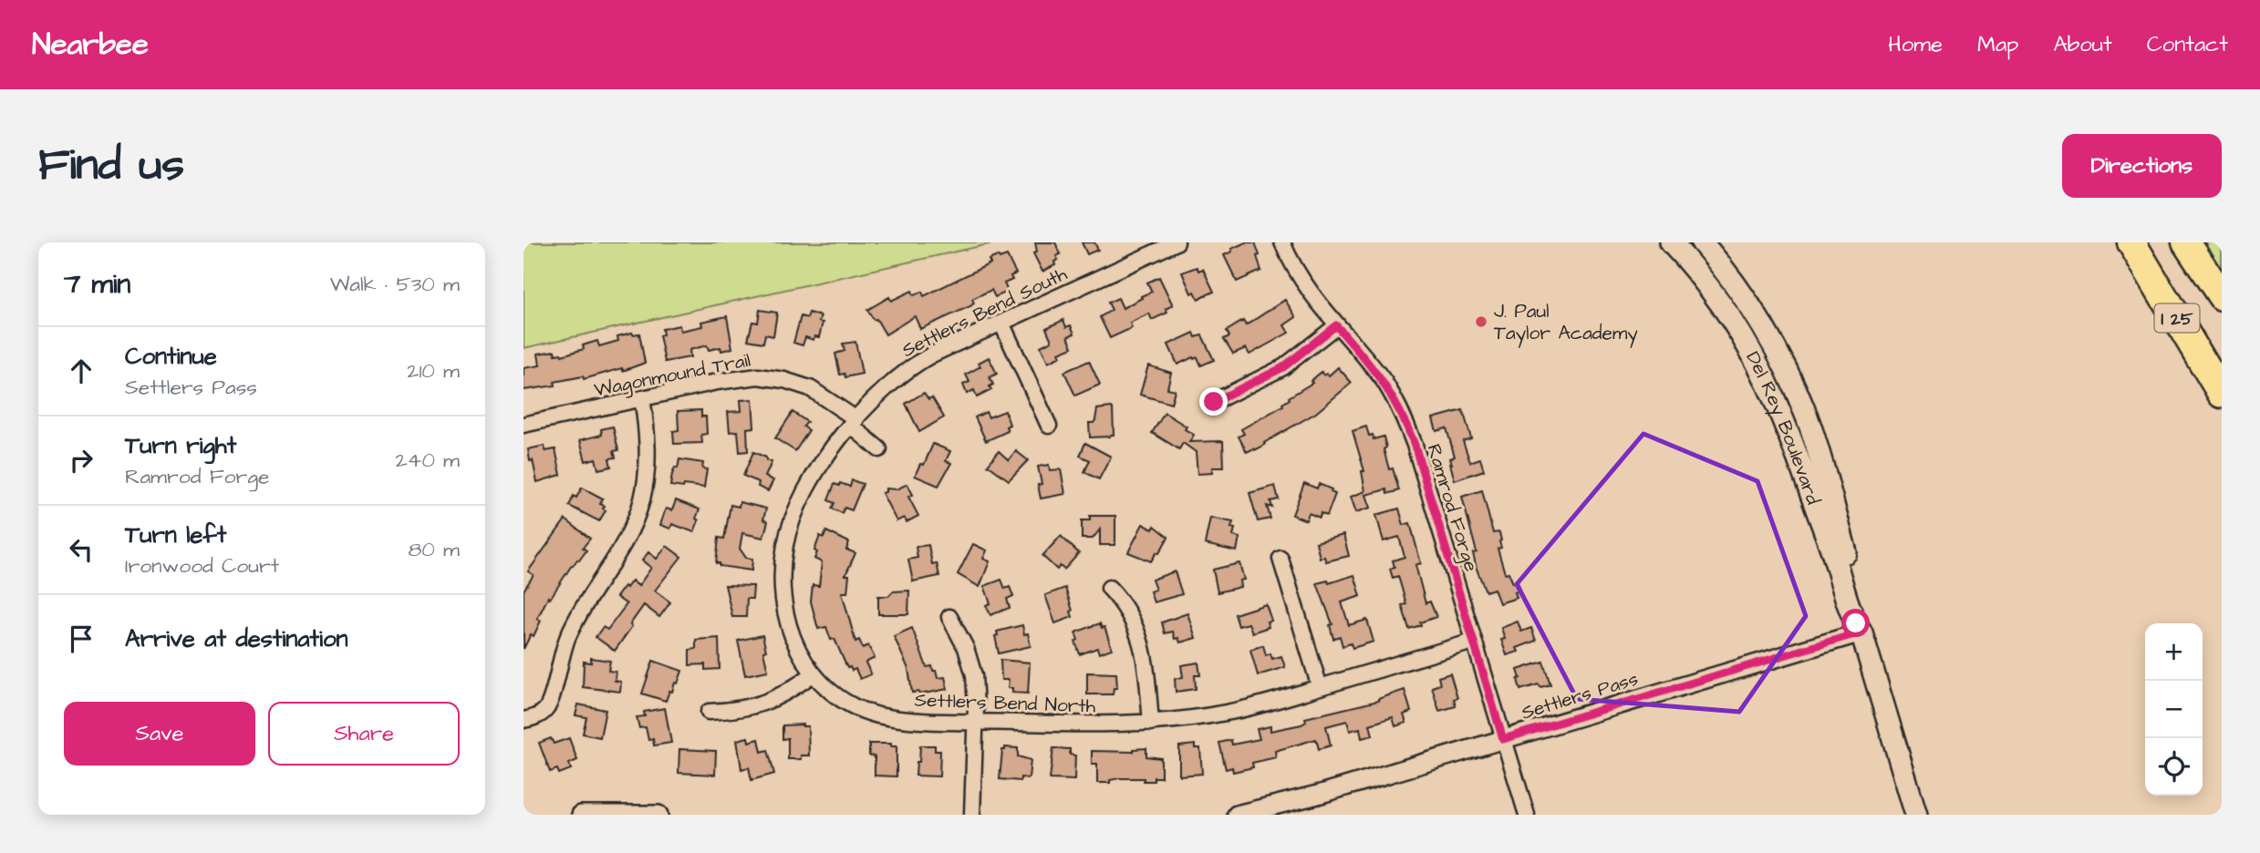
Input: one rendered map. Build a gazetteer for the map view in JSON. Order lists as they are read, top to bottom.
{
  "streets": {
    "highway": ["I 25"],
    "main road": ["Del Rey Boulevard"],
    "street": [
      "Settlers Bend South",
      "Wagonmound Trail",
      "Ramrod Forge",
      "Settlers Pass",
      "Settlers Bend North"
    ]
  },
  "crossings": [
    ["Settlers Bend South", "Wagonmound Trail"],
    ["Settlers Bend South", "Settlers Bend North"],
    ["Wagonmound Trail", "Settlers Bend North"],
    ["Del Rey Boulevard", "Settlers Pass"],
    ["Ramrod Forge", "Settlers Pass"],
    ["Ramrod Forge", "Settlers Bend North"]
  ],
  "places": ["J. Paul Taylor Academy"],
  "page": {
    "header": "Nearbee",
    "nav": [
      "Home",
      "Map",
      "About",
      "Contact"
    ],
    "buttons": [
      "Directions",
      ["Save", "Share"]
    ],
    "title": "Find us",
    "heading": ["7 min", "Walk · 530 m"],
    "list": [
      ["Continue", "Settlers Pass", "210 m"],
      ["Turn right", "Ramrod Forge", "240 m"],
      ["Turn left", "Ironwood Court", "80 m"],
      "Arrive at destination"
    ],
    "map_buttons": ["+", "−"]
  }
}
